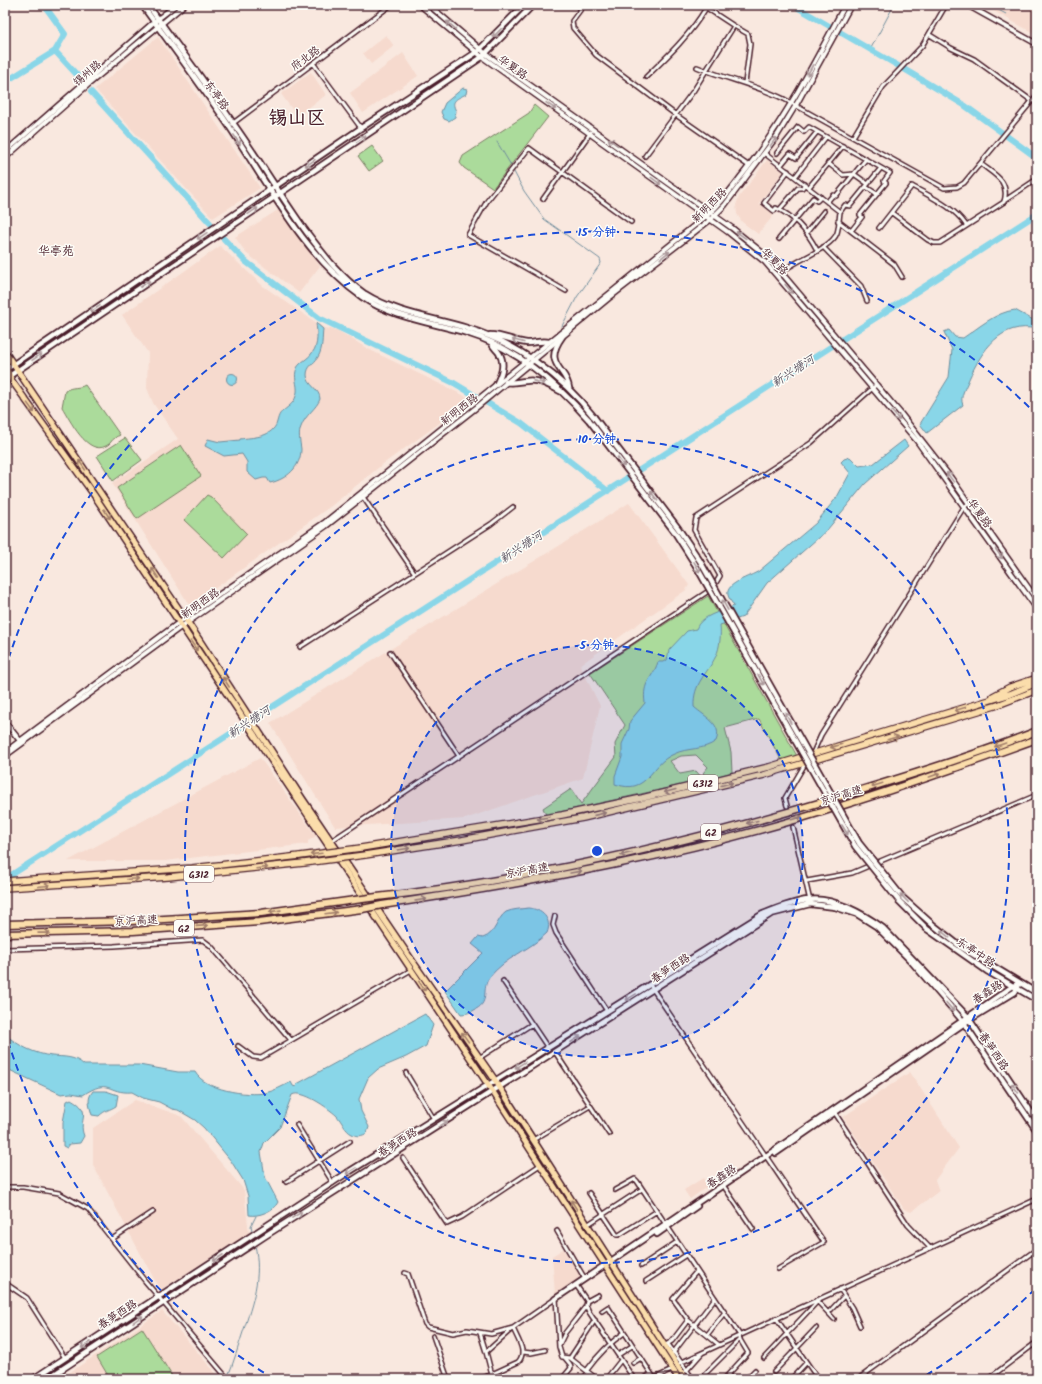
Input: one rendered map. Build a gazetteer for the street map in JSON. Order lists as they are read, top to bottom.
{
  "streets": {
    "highway": ["G312", "京沪高速", "G2"],
    "main road": [
      "东亭路",
      "东亭中路",
      "春笋西路",
      "春鑫路"
    ],
    "street": [
      "府北路",
      "华夏路",
      "锡州路",
      "新明西路"
    ]
  },
  "crossings": [
    ["府北路", "东亭路"],
    ["华夏路", "新明西路"],
    ["锡州路", "东亭路"],
    ["东亭路", "新明西路"],
    ["东亭中路", "春鑫路"],
    ["春笋西路", "春鑫路"]
  ],
  "districts": ["锡山区", "华亭苑"],
  "water": ["新兴塘河"],
  "rings": ["15 分钟", "10 分钟", "5 分钟"]
}
